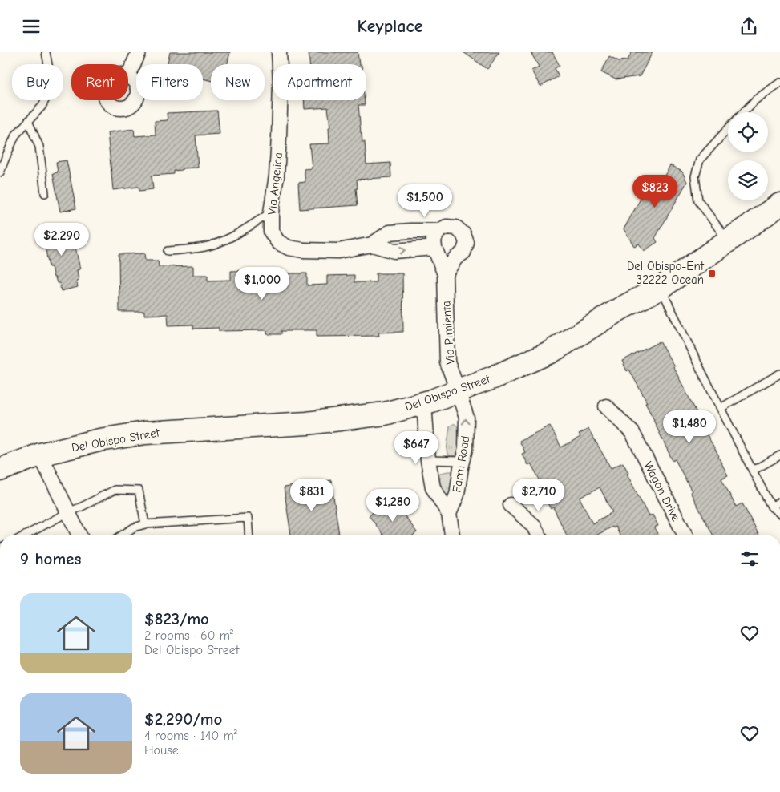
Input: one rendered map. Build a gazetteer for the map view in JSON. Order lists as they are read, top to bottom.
{
  "streets": {
    "main road": ["Del Obispo Street"],
    "street": [
      "Via Angelica",
      "Via Pimienta",
      "Farm Road",
      "Wagon Drive"
    ]
  },
  "crossings": [
    ["Via Angelica", "Via Pimienta"],
    ["Via Pimienta", "Del Obispo Street"],
    ["Via Pimienta", "Farm Road"],
    ["Del Obispo Street", "Farm Road"]
  ],
  "places": {
    "transit": ["Del Obispo-Ent 32222 Ocean"]
  },
  "page": {
    "header": "Keyplace",
    "chip": [
      "Buy",
      "Rent",
      "Filters",
      "New",
      "Apartment"
    ],
    "price": [
      "$823",
      "$1,500",
      "$2,290",
      "$1,000",
      "$1,480",
      "$647",
      "$831",
      "$2,710",
      "$1,280"
    ],
    "heading": "9 homes",
    "list": [
      {
        "name": "$823/mo",
        "note": "2 rooms · 60 m² · Del Obispo Street"
      },
      {
        "name": "$2,290/mo",
        "note": "4 rooms · 140 m² · House"
      }
    ]
  }
}
